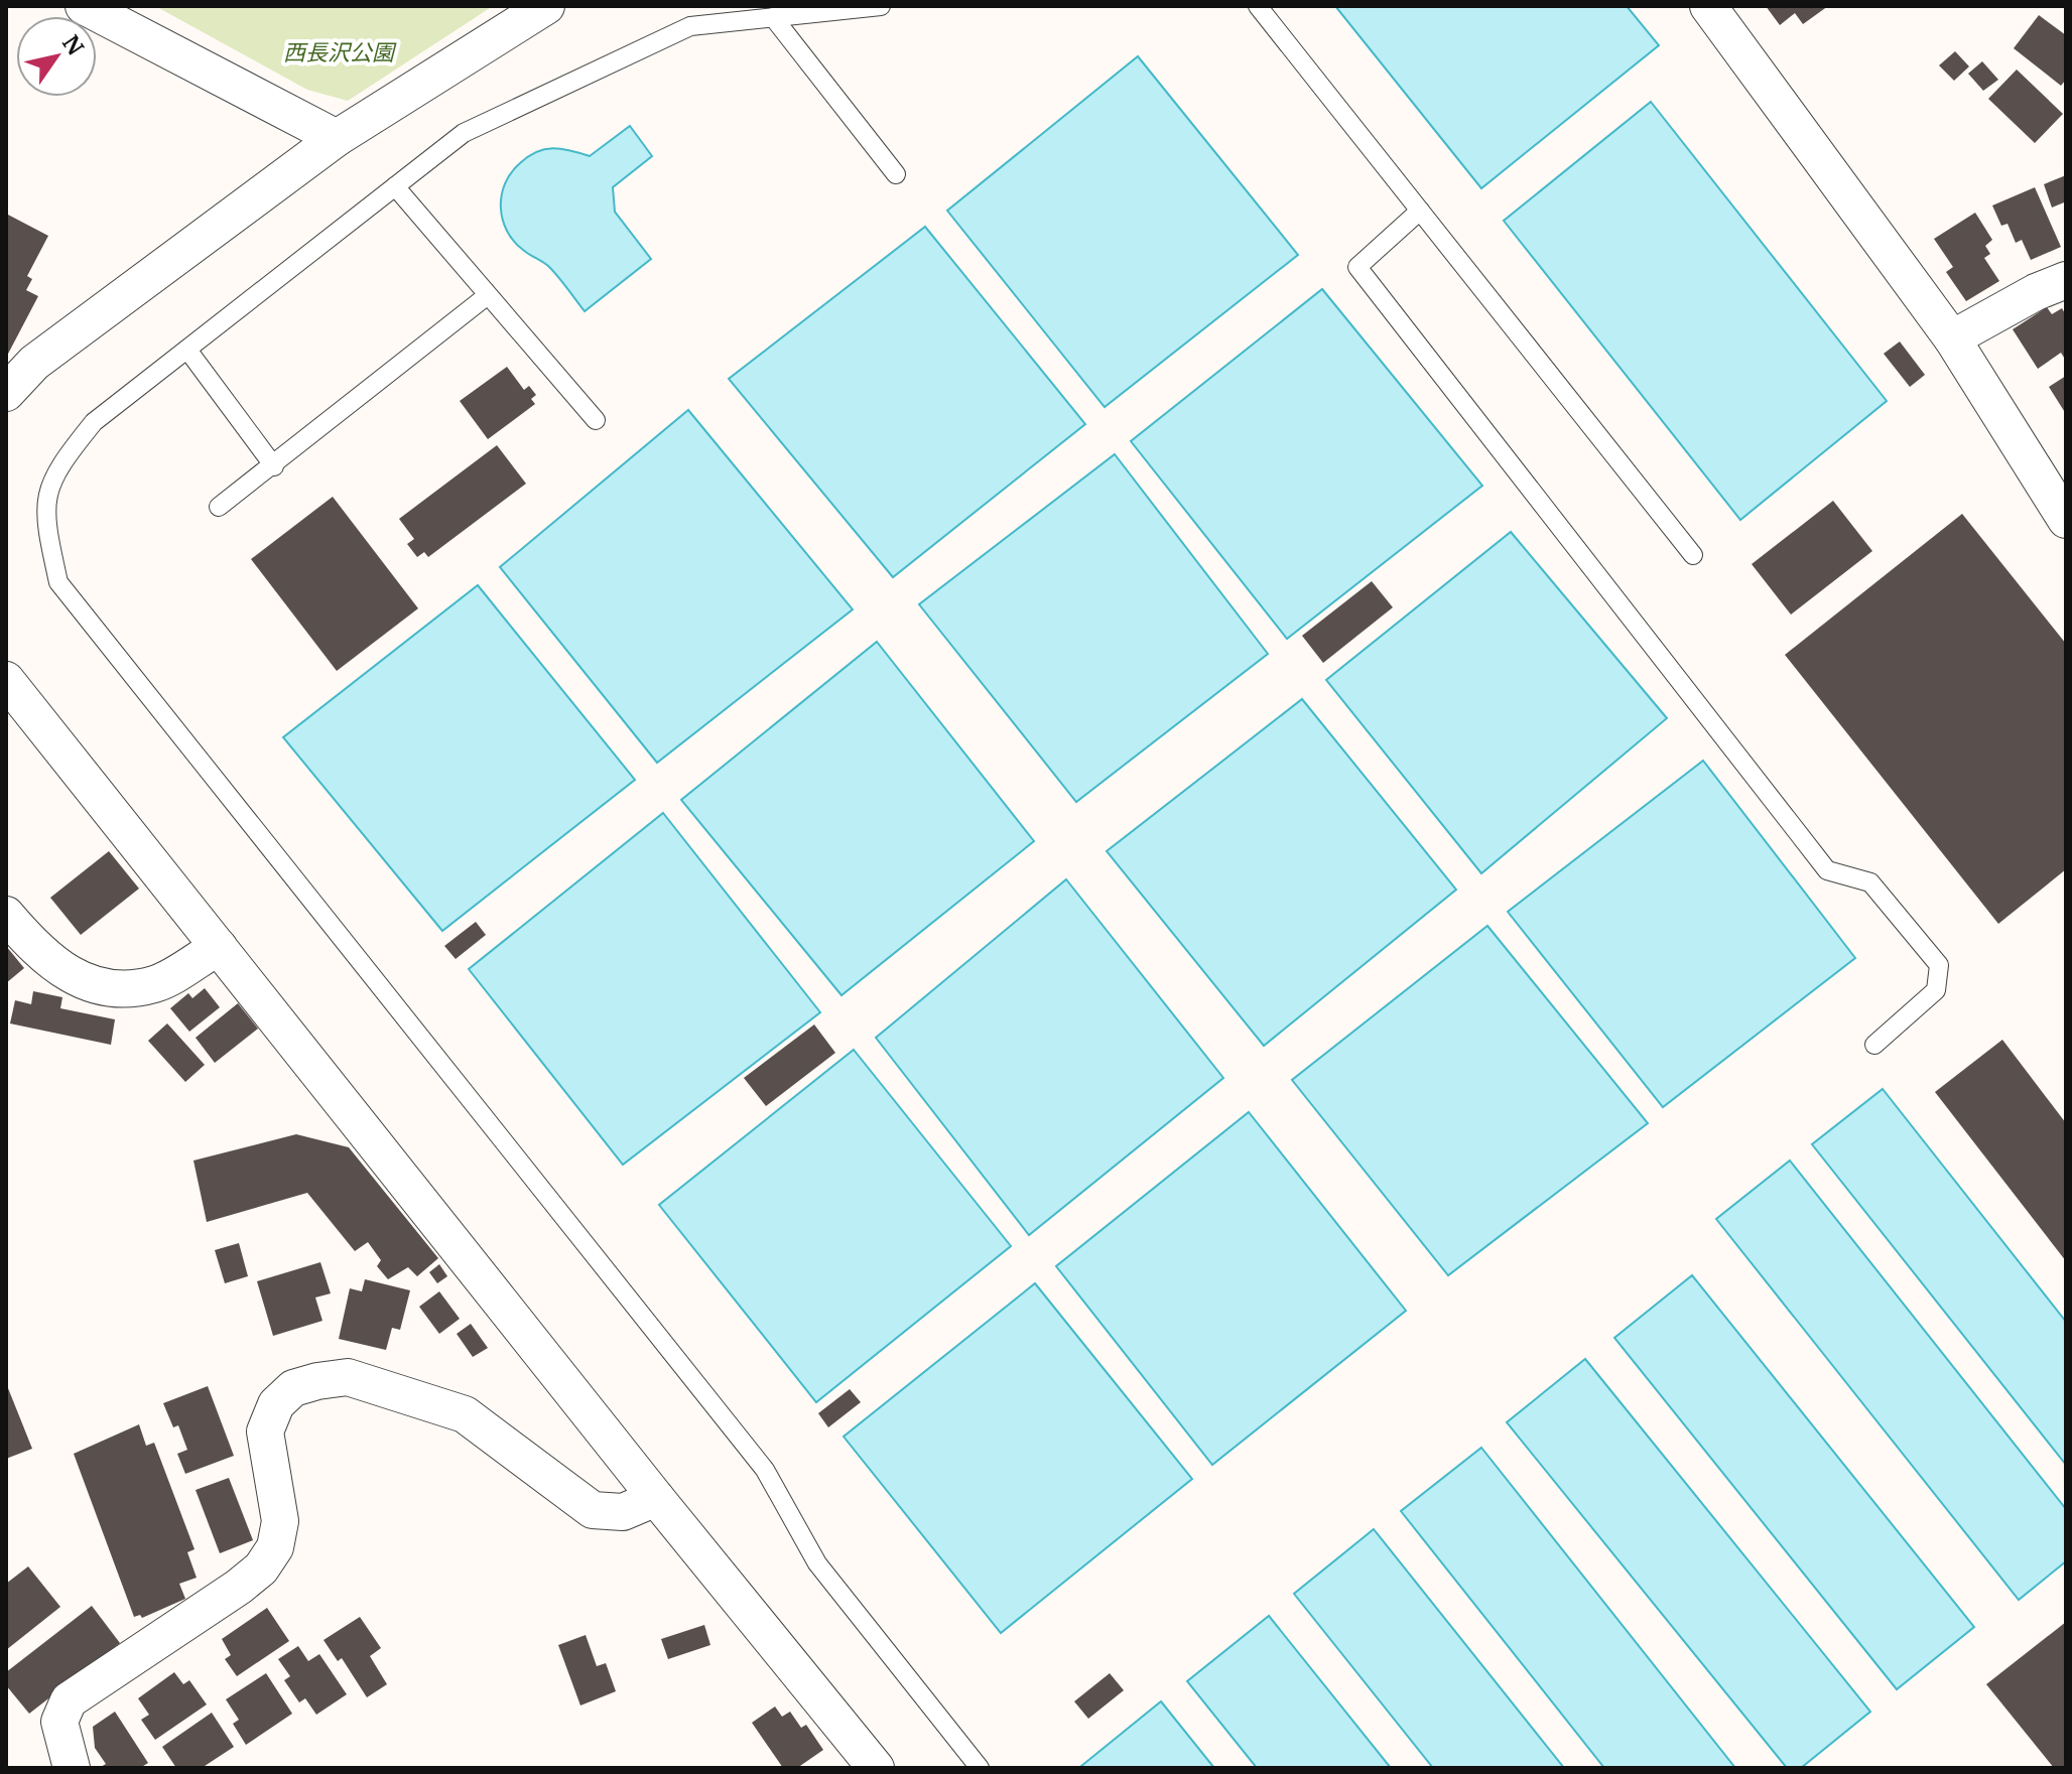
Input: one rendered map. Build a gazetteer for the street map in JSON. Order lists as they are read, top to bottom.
{
  "parks": ["西長沢公園"],
  "north": "top right"
}
